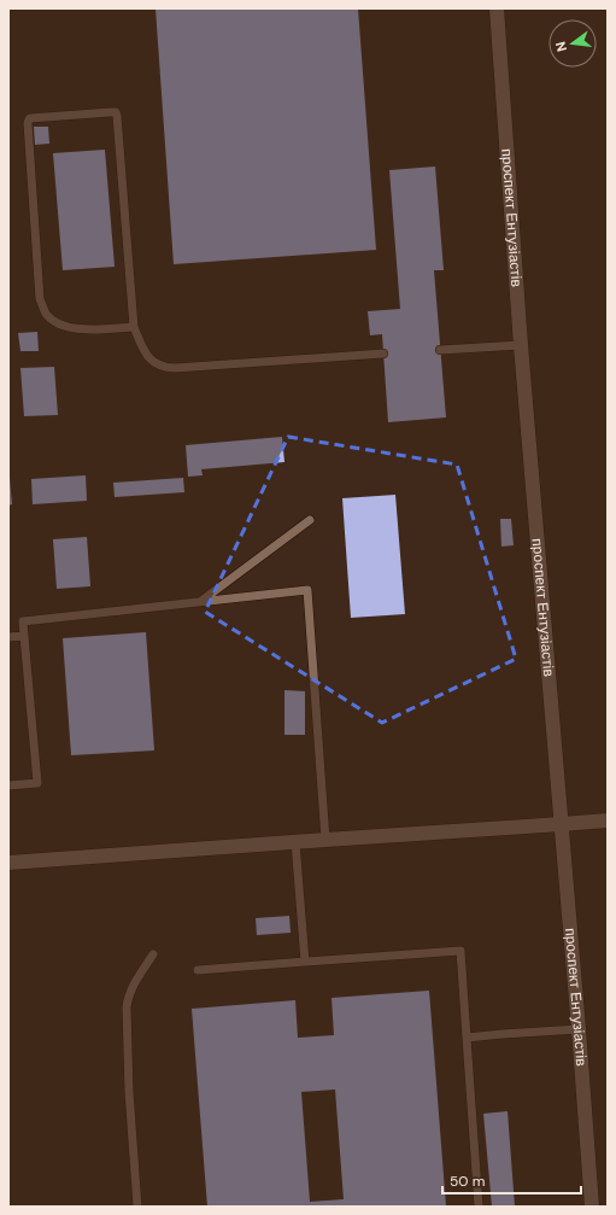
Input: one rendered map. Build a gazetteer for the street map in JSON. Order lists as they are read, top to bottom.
{
  "streets": {
    "street": ["проспект Ентузіастів"]
  },
  "scale_bar": "50 m",
  "north": "left"
}
